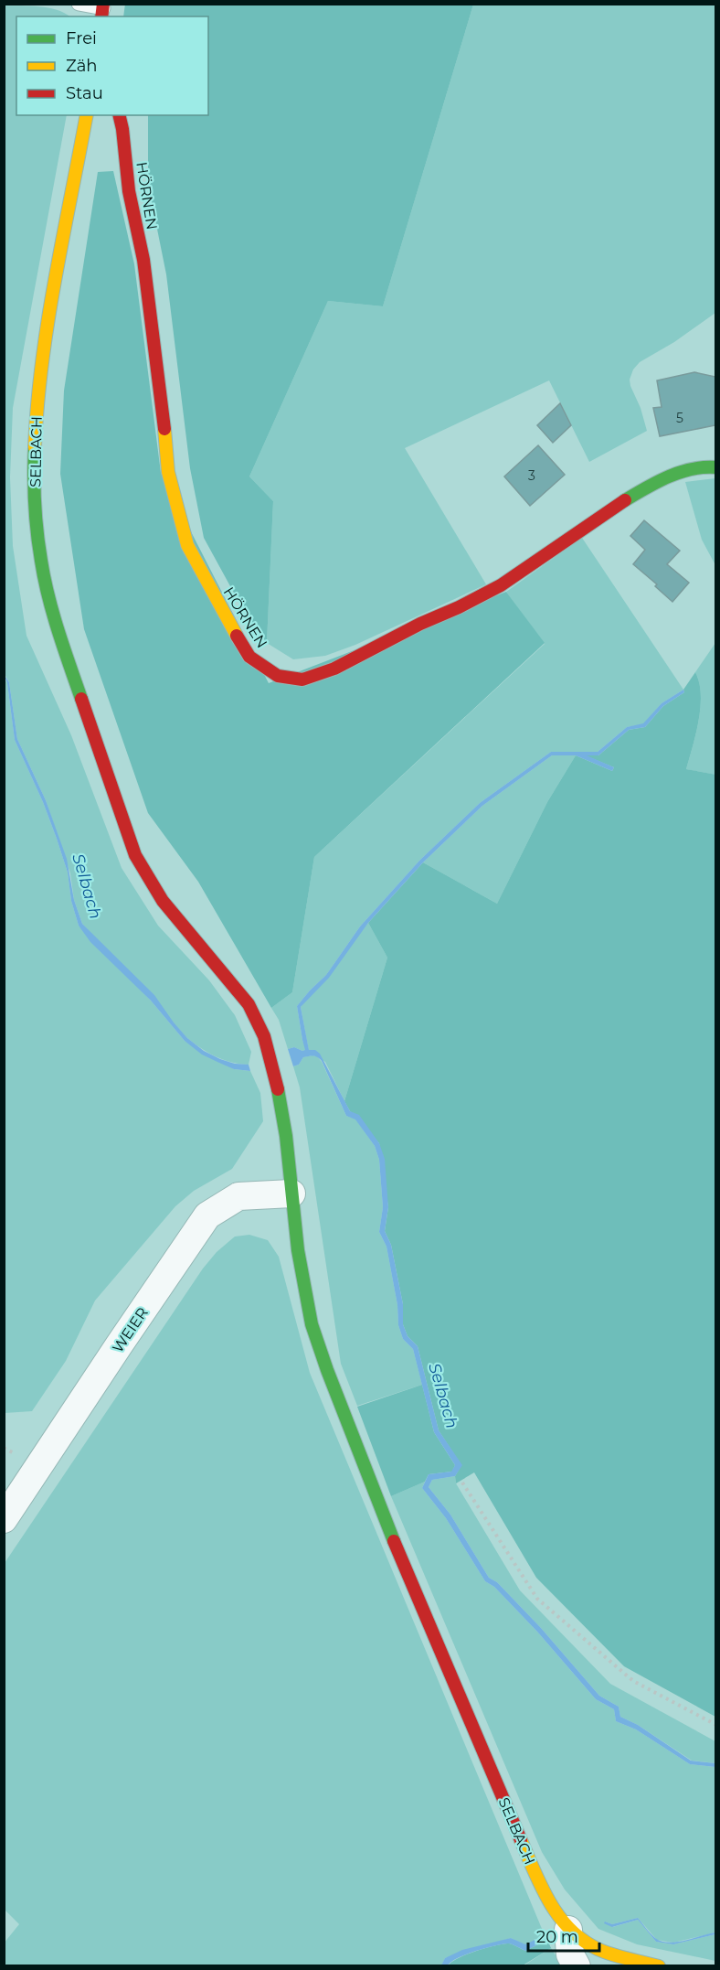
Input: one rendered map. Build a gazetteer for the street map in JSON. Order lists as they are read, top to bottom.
{
  "streets": {
    "street": ["HÖRNEN", "SELBACH", "WEIER"]
  },
  "crossings": [
    ["SELBACH", "WEIER"]
  ],
  "water": ["Selbach"],
  "house_numbers": ["5", "3"],
  "legend": ["Frei", "Zäh", "Stau"],
  "scale_bar": "20 m"
}
